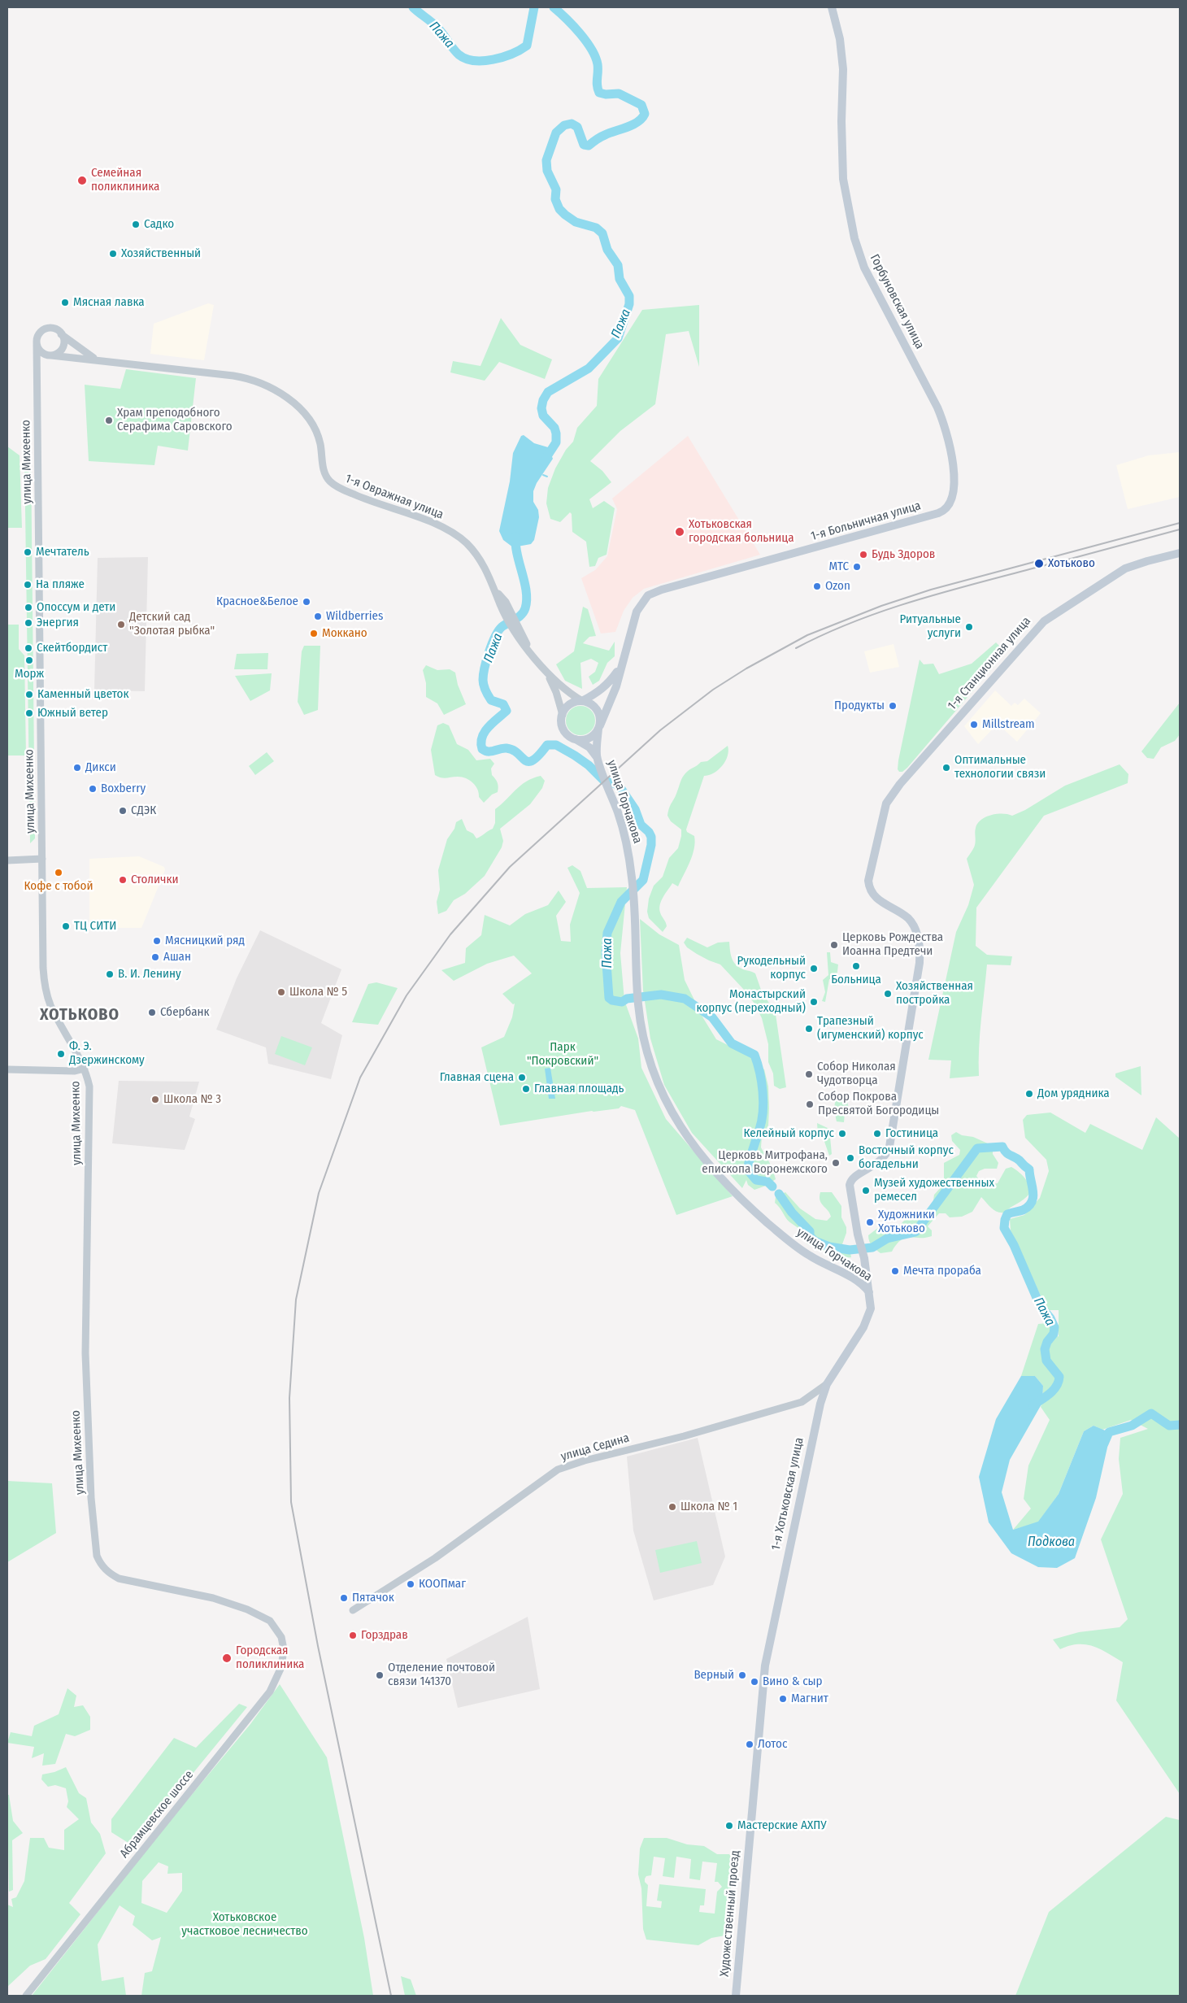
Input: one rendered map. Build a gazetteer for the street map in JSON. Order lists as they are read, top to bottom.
{
  "streets": {
    "main road": [
      "Горбуновская улица",
      "1-я Больничная улица",
      "1-я Станционная улица",
      "улица Горчакова",
      "1-я Хотьковская улица",
      "Художественный проезд"
    ],
    "street": [
      "улица Михеенко",
      "1-я Овражная улица",
      "улица Седина",
      "Абрамцевское шоссе"
    ]
  },
  "crossings": [
    ["Горбуновская улица", "1-я Больничная улица"],
    ["улица Михеенко", "1-я Овражная улица"],
    ["улица Михеенко", "Абрамцевское шоссе"],
    ["1-я Станционная улица", "1-я Хотьковская улица"],
    ["улица Горчакова", "1-я Хотьковская улица"],
    ["улица Седина", "1-я Хотьковская улица"],
    ["1-я Хотьковская улица", "Художественный проезд"]
  ],
  "districts": ["ХОТЬКОВО"],
  "water": ["Пажа", "Подкова"],
  "parks": ["Парк \"Покровский\"", "Хотьковское участковое лесничество"],
  "places": [
    "Семейная поликлиника",
    "Садко",
    "Хозяйственный",
    "Мясная лавка",
    "Храм преподобного Серафима Саровского",
    "Хотьковская городская больница",
    "Мечтатель",
    "Будь Здоров",
    "Хотьково",
    "МТС",
    "На пляже",
    "Ozon",
    "Красное&Белое",
    "Опоссум и дети",
    "Wildberries",
    "Энергия",
    "Детский сад \"Золотая рыбка\"",
    "Ритуальные услуги",
    "Моккано",
    "Скейтбордист",
    "Морж",
    "Каменный цветок",
    "Продукты",
    "Южный ветер",
    "Millstream",
    "Дикси",
    "Оптимальные технологии связи",
    "Boxberry",
    "СДЭК",
    "Кофе с тобой",
    "Столички",
    "ТЦ СИТИ",
    "Мясницкий ряд",
    "Церковь Рождества Иоанна Предтечи",
    "Ашан",
    "Больница",
    "Рукодельный корпус",
    "В. И. Ленину",
    "Школа № 5",
    "Хозяйственная постройка",
    "Монастырский корпус (переходный)",
    "Сбербанк",
    "Трапезный (игуменский) корпус",
    "Ф. Э. Дзержинскому",
    "Собор Николая Чудотворца",
    "Главная сцена",
    "Главная площадь",
    "Дом урядника",
    "Школа № 3",
    "Собор Покрова Пресвятой Богородицы",
    "Келейный корпус",
    "Гостиница",
    "Восточный корпус богадельни",
    "Церковь Митрофана, епископа Воронежского",
    "Музей художественных ремесел",
    "Художники Хотьково",
    "Мечта прораба",
    "Школа № 1",
    "КООПмаг",
    "Пятачок",
    "Горздрав",
    "Городская поликлиника",
    "Отделение почтовой связи 141370",
    "Верный",
    "Вино & сыр",
    "Магнит",
    "Лотос",
    "Мастерские АХПУ"
  ]
}
